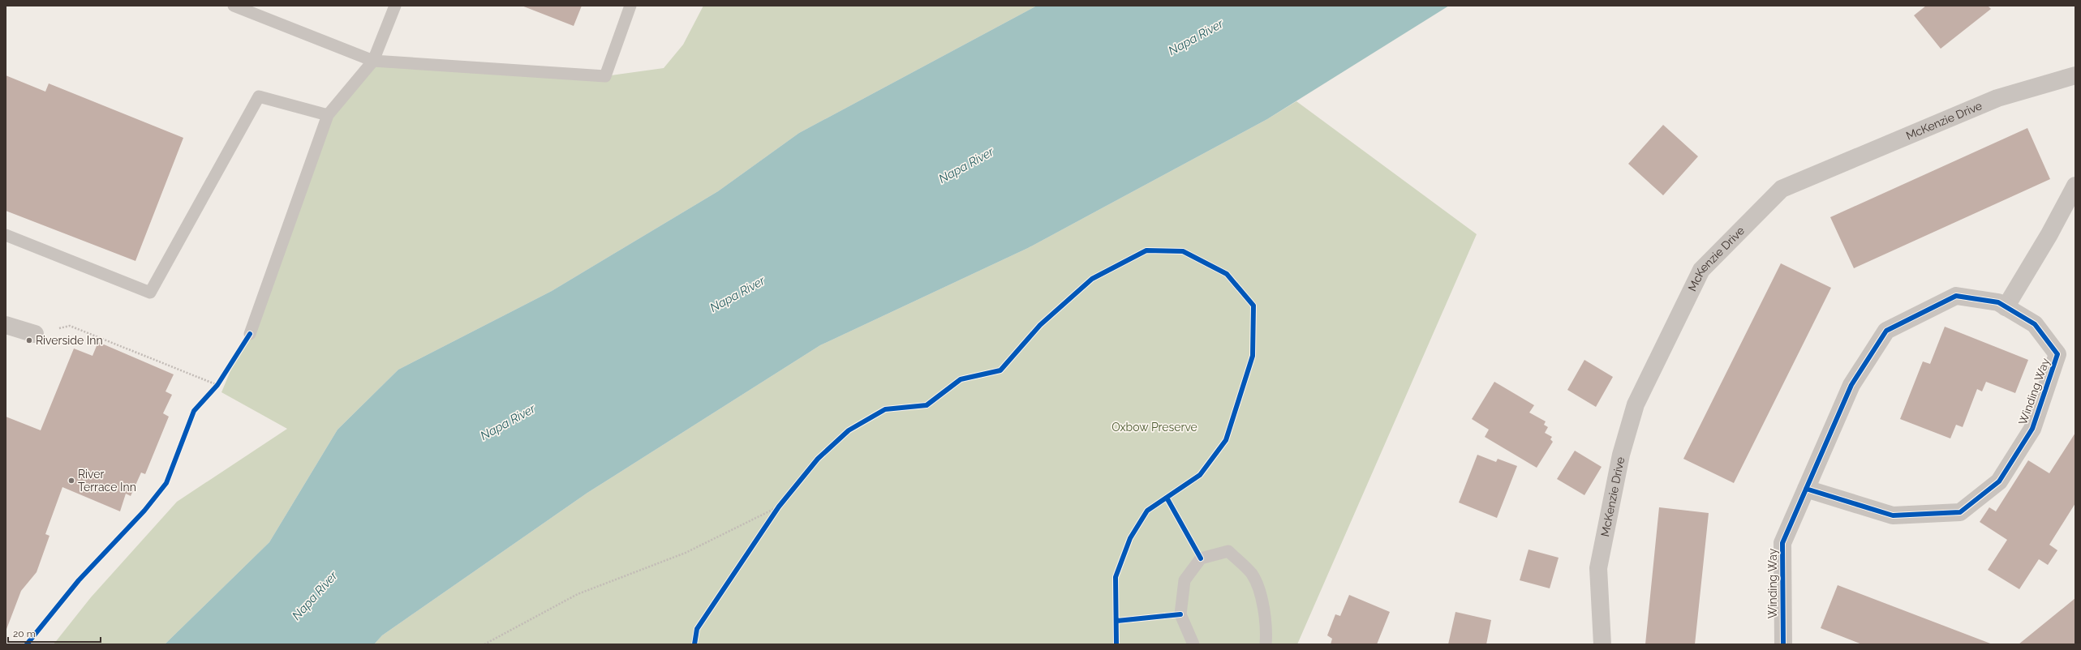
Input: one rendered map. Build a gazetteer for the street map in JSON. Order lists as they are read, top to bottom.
{
  "streets": {
    "street": ["McKenzie Drive", "Winding Way"]
  },
  "water": ["Napa River"],
  "parks": ["Oxbow Preserve"],
  "places": ["Riverside Inn", "River Terrace Inn"],
  "scale_bar": "20 m"
}
